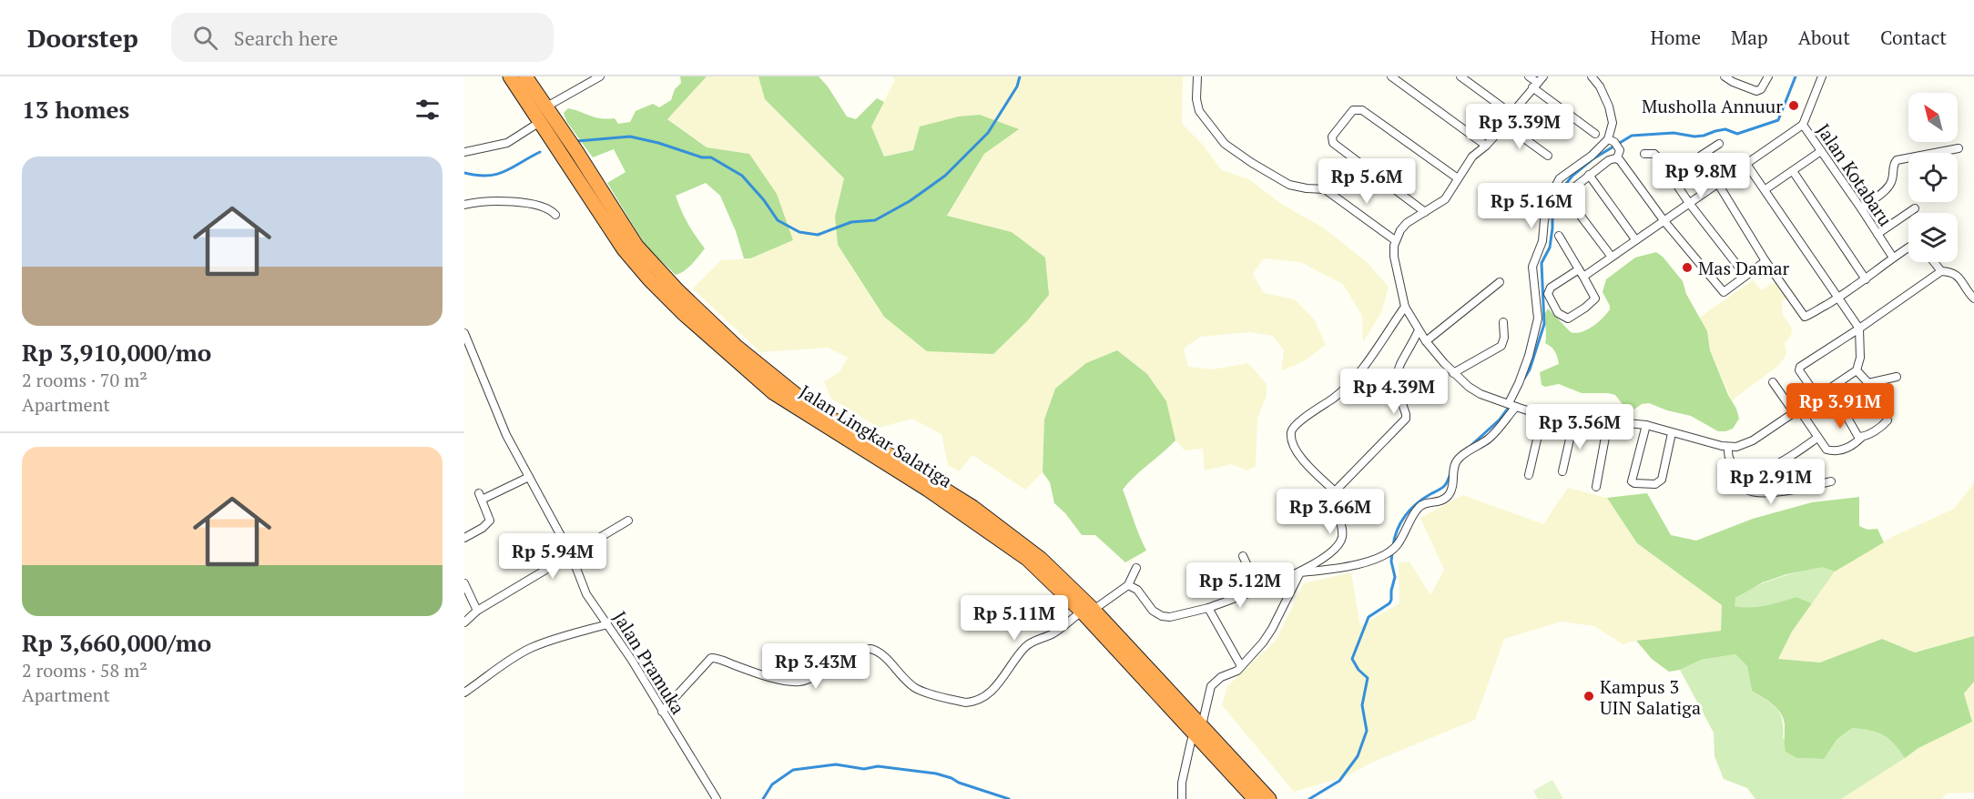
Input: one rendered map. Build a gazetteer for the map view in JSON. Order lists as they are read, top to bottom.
{
  "streets": {
    "highway": ["Jalan Lingkar Salatiga"],
    "street": ["Jalan Kotabaru", "Jalan Pramuka"]
  },
  "places": ["Musholla Annuur", "Mas Damar", "Kampus 3 UIN Salatiga"],
  "north": "top left",
  "page": {
    "header": "Doorstep",
    "search": "Search here",
    "nav": [
      "Home",
      "Map",
      "About",
      "Contact"
    ],
    "heading": "13 homes",
    "price": [
      "Rp 3.39M",
      "Rp 9.8M",
      "Rp 5.6M",
      "Rp 5.16M",
      "Rp 4.39M",
      "Rp 3.91M",
      "Rp 3.56M",
      "Rp 2.91M",
      "Rp 3.66M",
      "Rp 5.94M",
      "Rp 5.12M",
      "Rp 5.11M",
      "Rp 3.43M"
    ],
    "list": [
      {
        "name": "Rp 3,910,000/mo",
        "note": "2 rooms · 70 m² · Apartment"
      },
      {
        "name": "Rp 3,660,000/mo",
        "note": "2 rooms · 58 m² · Apartment"
      }
    ]
  }
}
